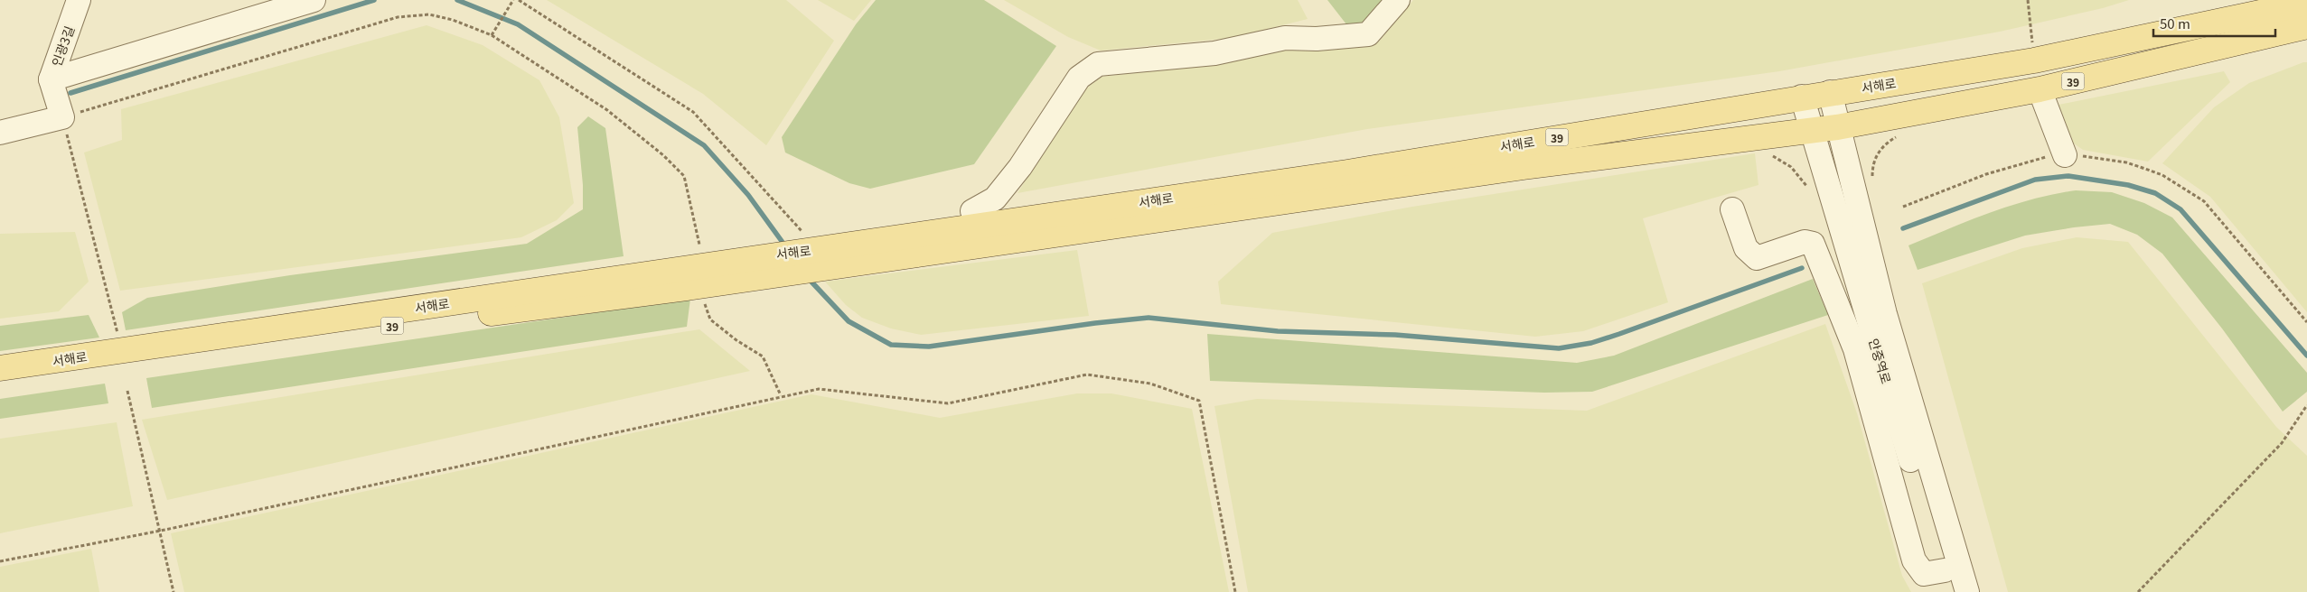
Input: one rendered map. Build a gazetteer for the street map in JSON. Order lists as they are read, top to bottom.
{
  "streets": {
    "main road": ["39", "서해로"],
    "street": ["인광3길", "안중역로"]
  },
  "crossings": [
    ["서해로", "안중역로"]
  ],
  "scale_bar": "50 m"
}
